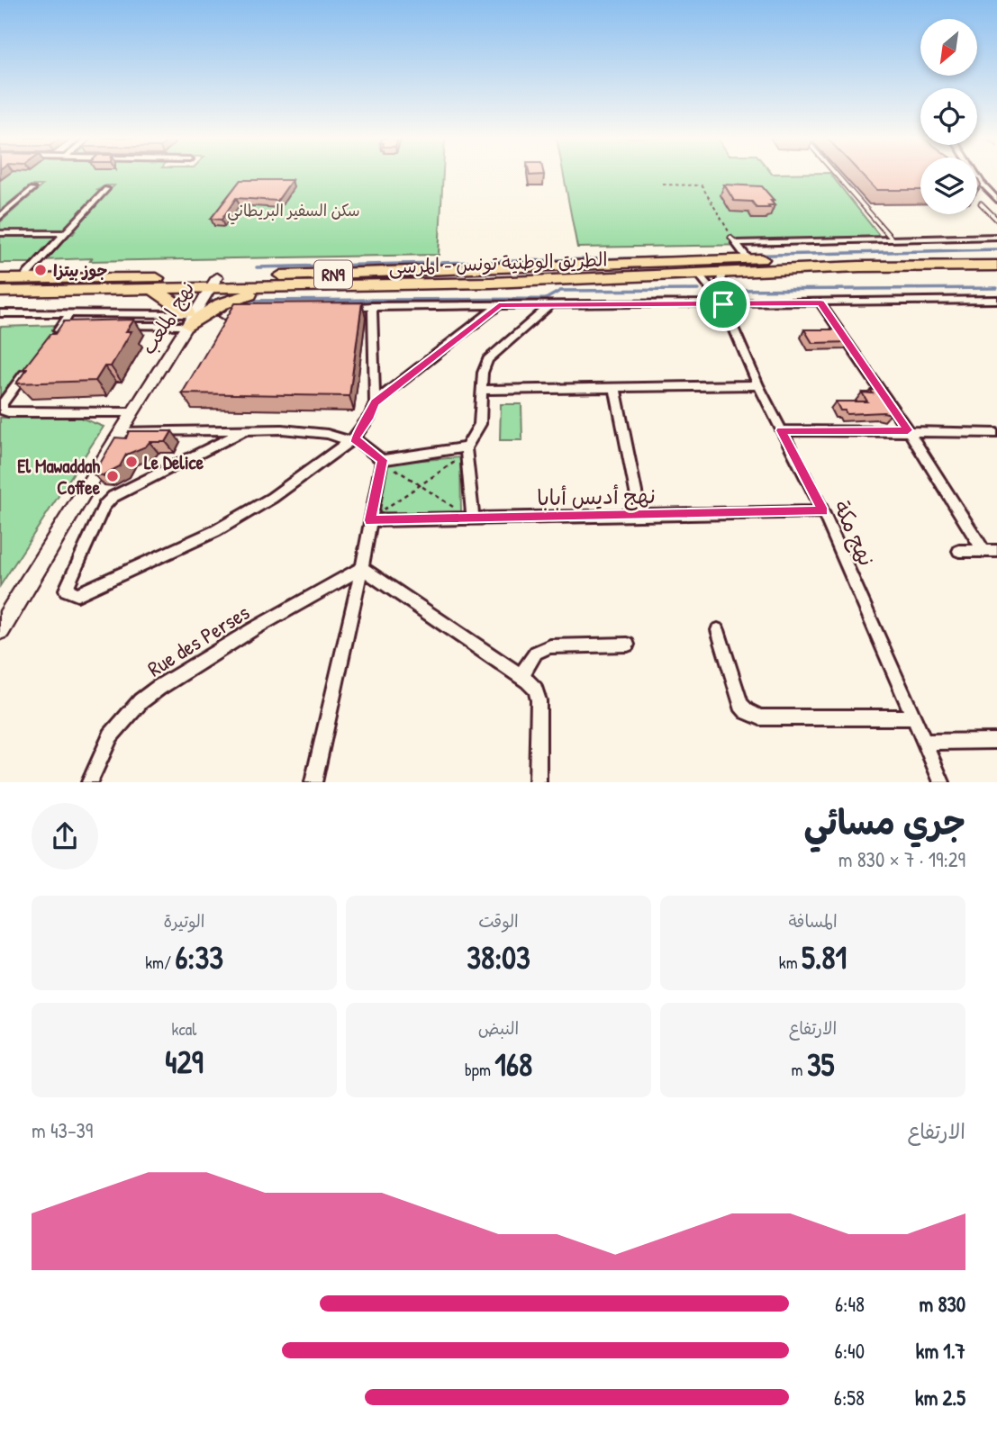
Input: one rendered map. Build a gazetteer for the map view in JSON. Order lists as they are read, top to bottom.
{
  "streets": {
    "highway": ["الطريق الوطنية تونس - المرسى", "RN9"],
    "street": [
      "نهج الملعب",
      "نهج أديس أبابا",
      "نهج مكة",
      "Rue des Perses"
    ]
  },
  "crossings": [
    ["الطريق الوطنية تونس - المرسى", "نهج الملعب"],
    ["نهج أديس أبابا", "نهج مكة"]
  ],
  "parks": ["سكن السفير البريطاني"],
  "places": ["جوز بيتزا", "Le Delice", "El Mawaddah Coffee"],
  "north": "bottom left",
  "page": {
    "heading": ["جري مسائي", "19:29 · 7 × 830 m"],
    "stats": [
      ["المسافة", "5.81 km"],
      ["الوقت", "38:03"],
      ["الوتيرة", "6:33 /km"],
      ["الارتفاع", "35 m"],
      ["النبض", "168 bpm"],
      ["kcal", "429"]
    ],
    "chart": ["الارتفاع", "39–43 m"],
    "list": [
      {
        "name": "830 m",
        "note": "6:48"
      },
      {
        "name": "1.7 km",
        "note": "6:40"
      },
      {
        "name": "2.5 km",
        "note": "6:58"
      }
    ]
  }
}
